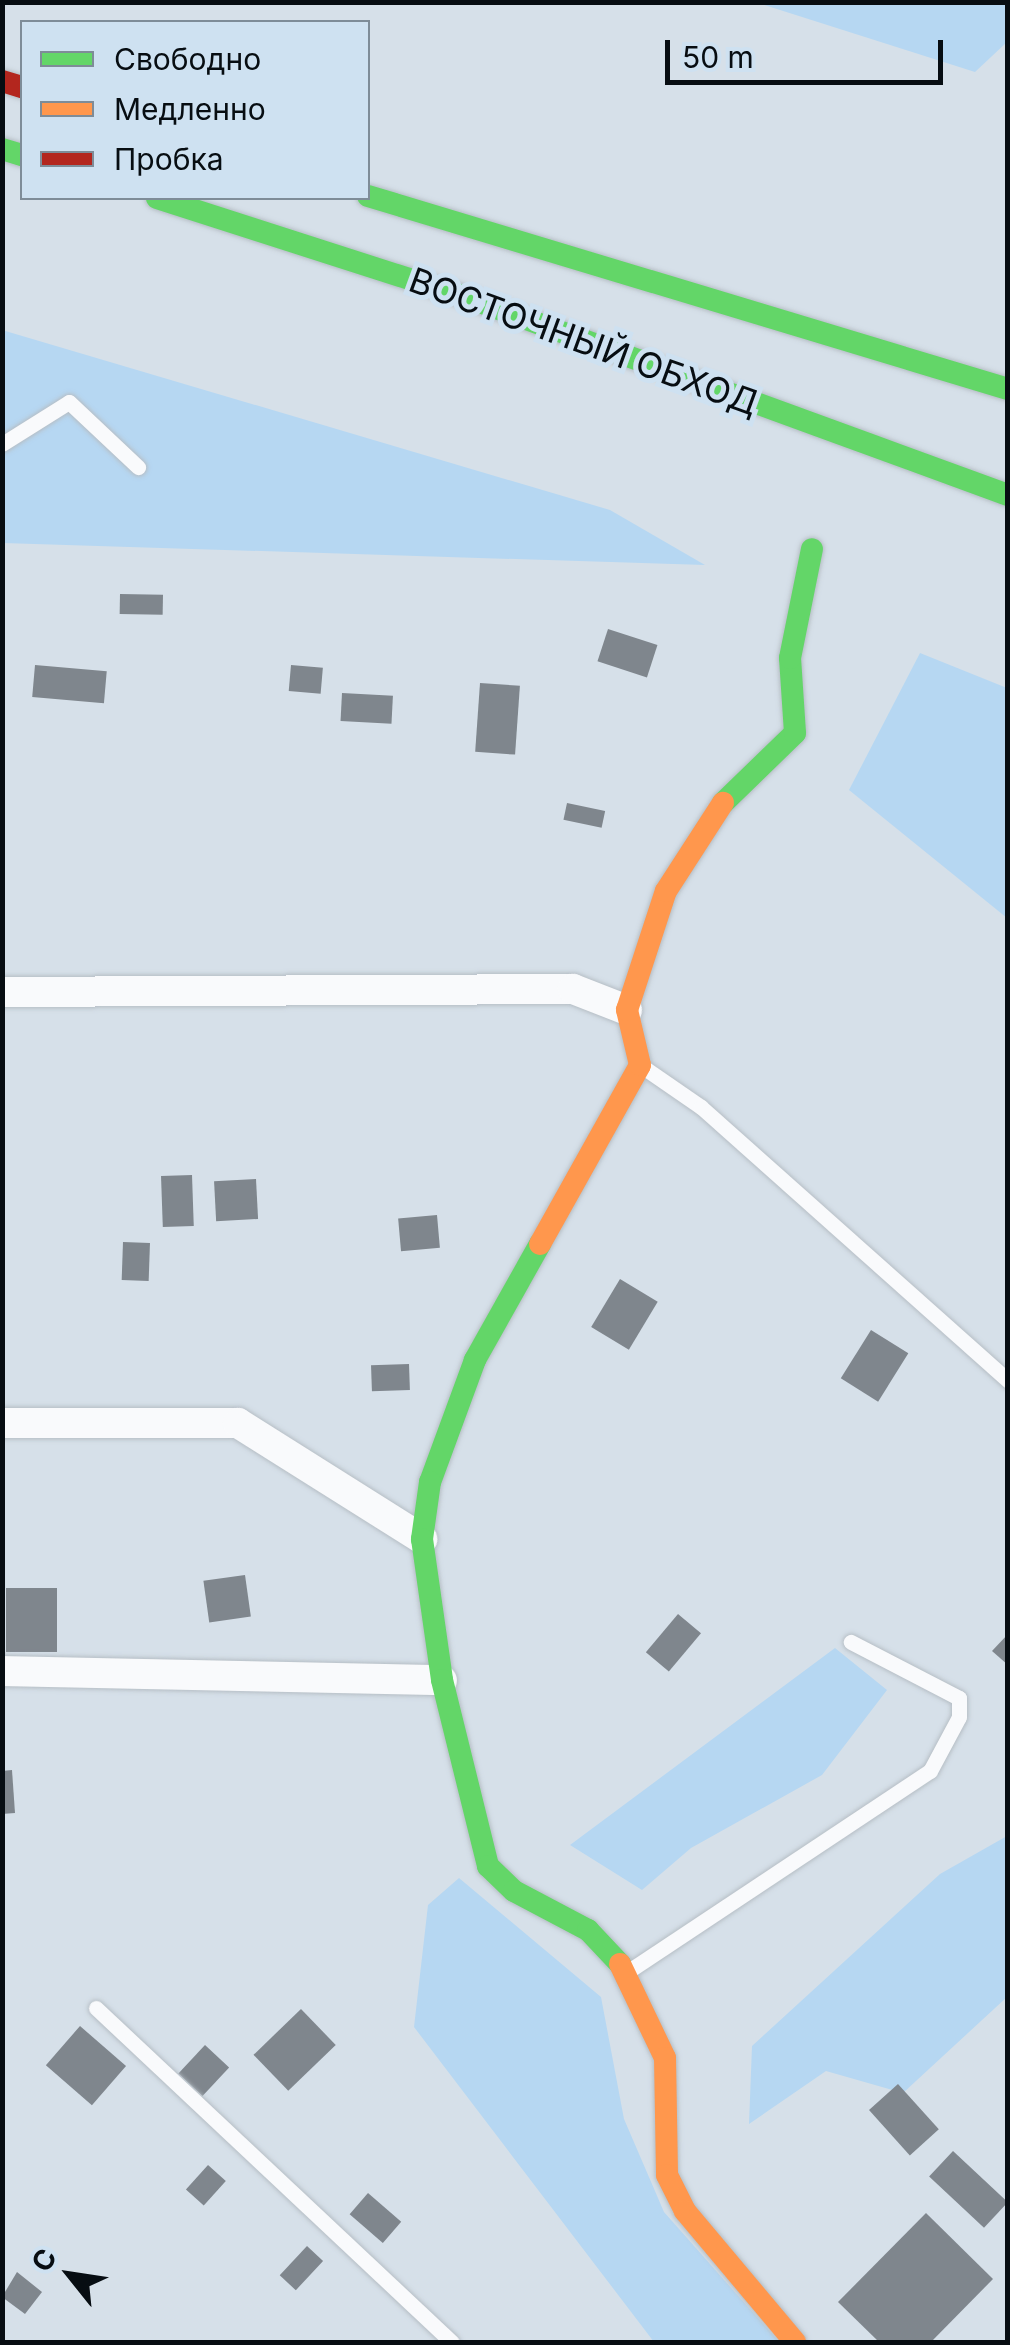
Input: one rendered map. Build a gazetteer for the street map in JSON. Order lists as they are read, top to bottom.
{
  "streets": {
    "main road": ["ВОСТОЧНЫЙ ОБХОД"]
  },
  "legend": ["Свободно", "Медленно", "Пробка"],
  "scale_bar": "50 m",
  "north": "top left"
}
